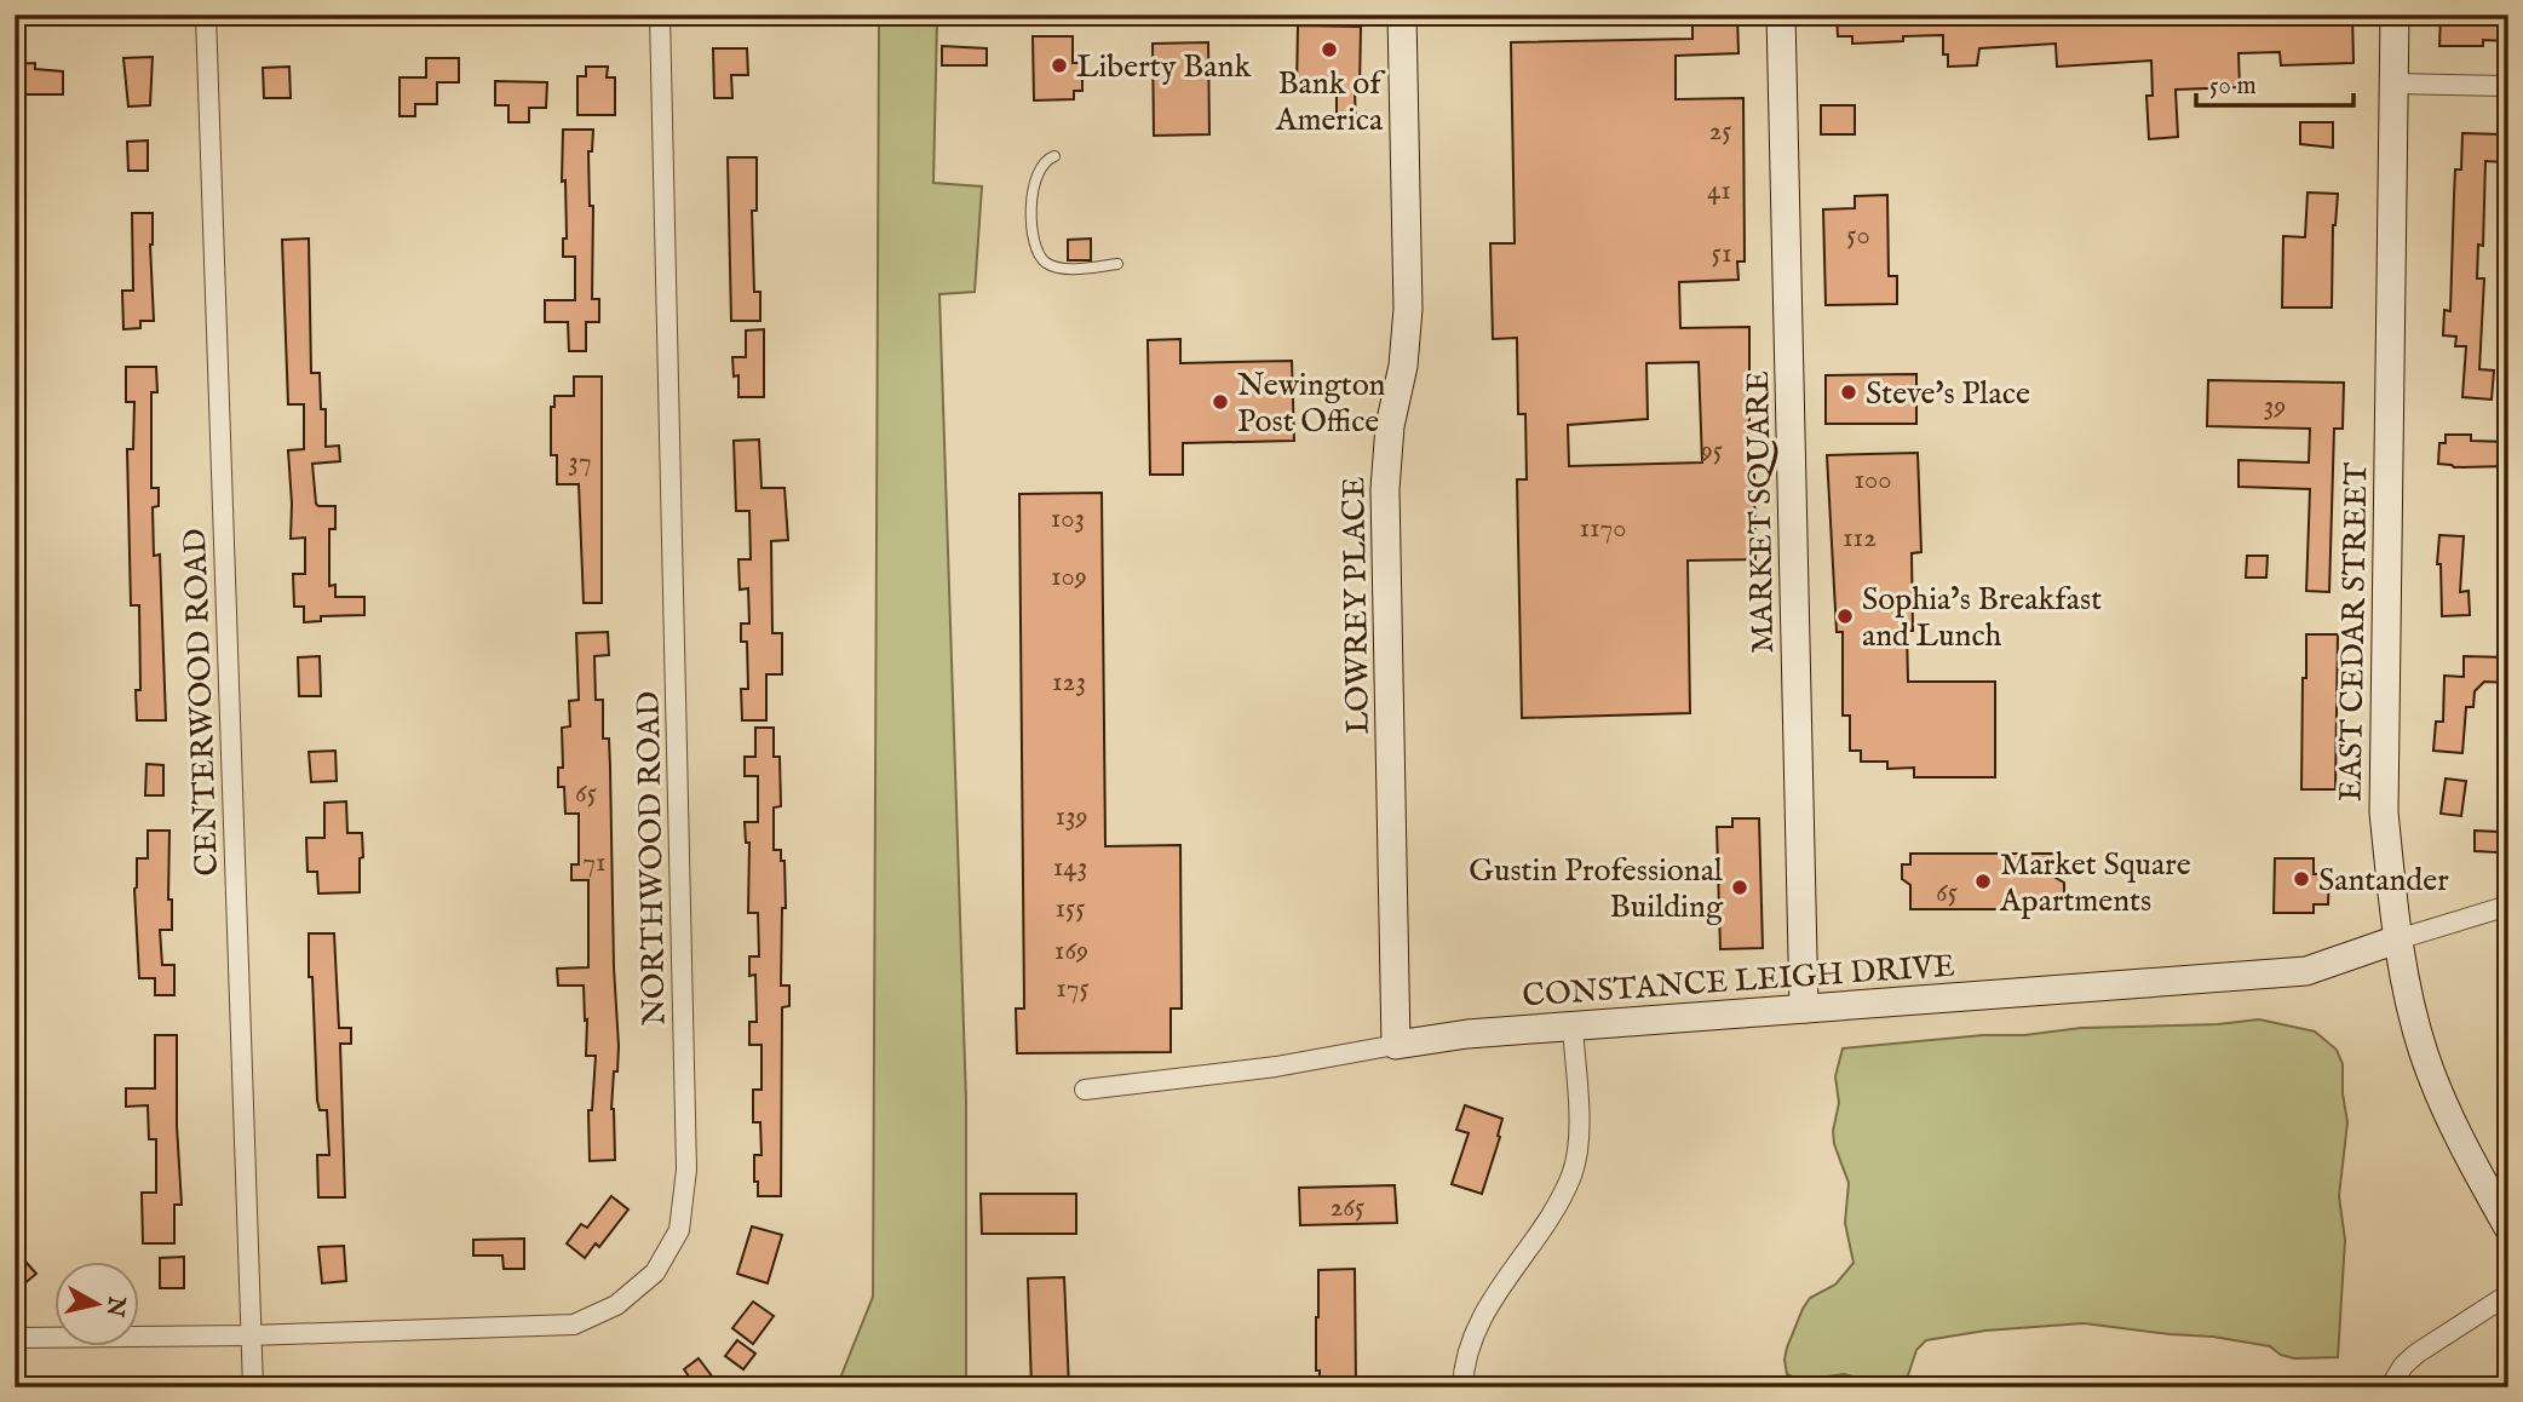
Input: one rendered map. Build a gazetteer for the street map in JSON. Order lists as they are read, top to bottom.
{
  "streets": {
    "street": [
      "MARKET SQUARE",
      "LOWREY PLACE",
      "EAST CEDAR STREET",
      "CENTERWOOD ROAD",
      "NORTHWOOD ROAD",
      "CONSTANCE LEIGH DRIVE"
    ]
  },
  "crossings": [
    ["MARKET SQUARE", "CONSTANCE LEIGH DRIVE"],
    ["LOWREY PLACE", "CONSTANCE LEIGH DRIVE"],
    ["EAST CEDAR STREET", "CONSTANCE LEIGH DRIVE"],
    ["CENTERWOOD ROAD", "NORTHWOOD ROAD"]
  ],
  "places": [
    "Bank of America",
    "Liberty Bank",
    "Steve's Place",
    "Newington Post Office",
    "Sophia’s Breakfast and Lunch",
    "Santander",
    "Market Square Apartments",
    "Gustin Professional Building"
  ],
  "house_numbers": [
    "25",
    "41",
    "50",
    "51",
    "39",
    "95",
    "37",
    "100",
    "103",
    "1170",
    "112",
    "109",
    "123",
    "65",
    "139",
    "71",
    "143",
    "65",
    "155",
    "169",
    "175",
    "265"
  ],
  "scale_bar": "50 m",
  "north": "right"
}
